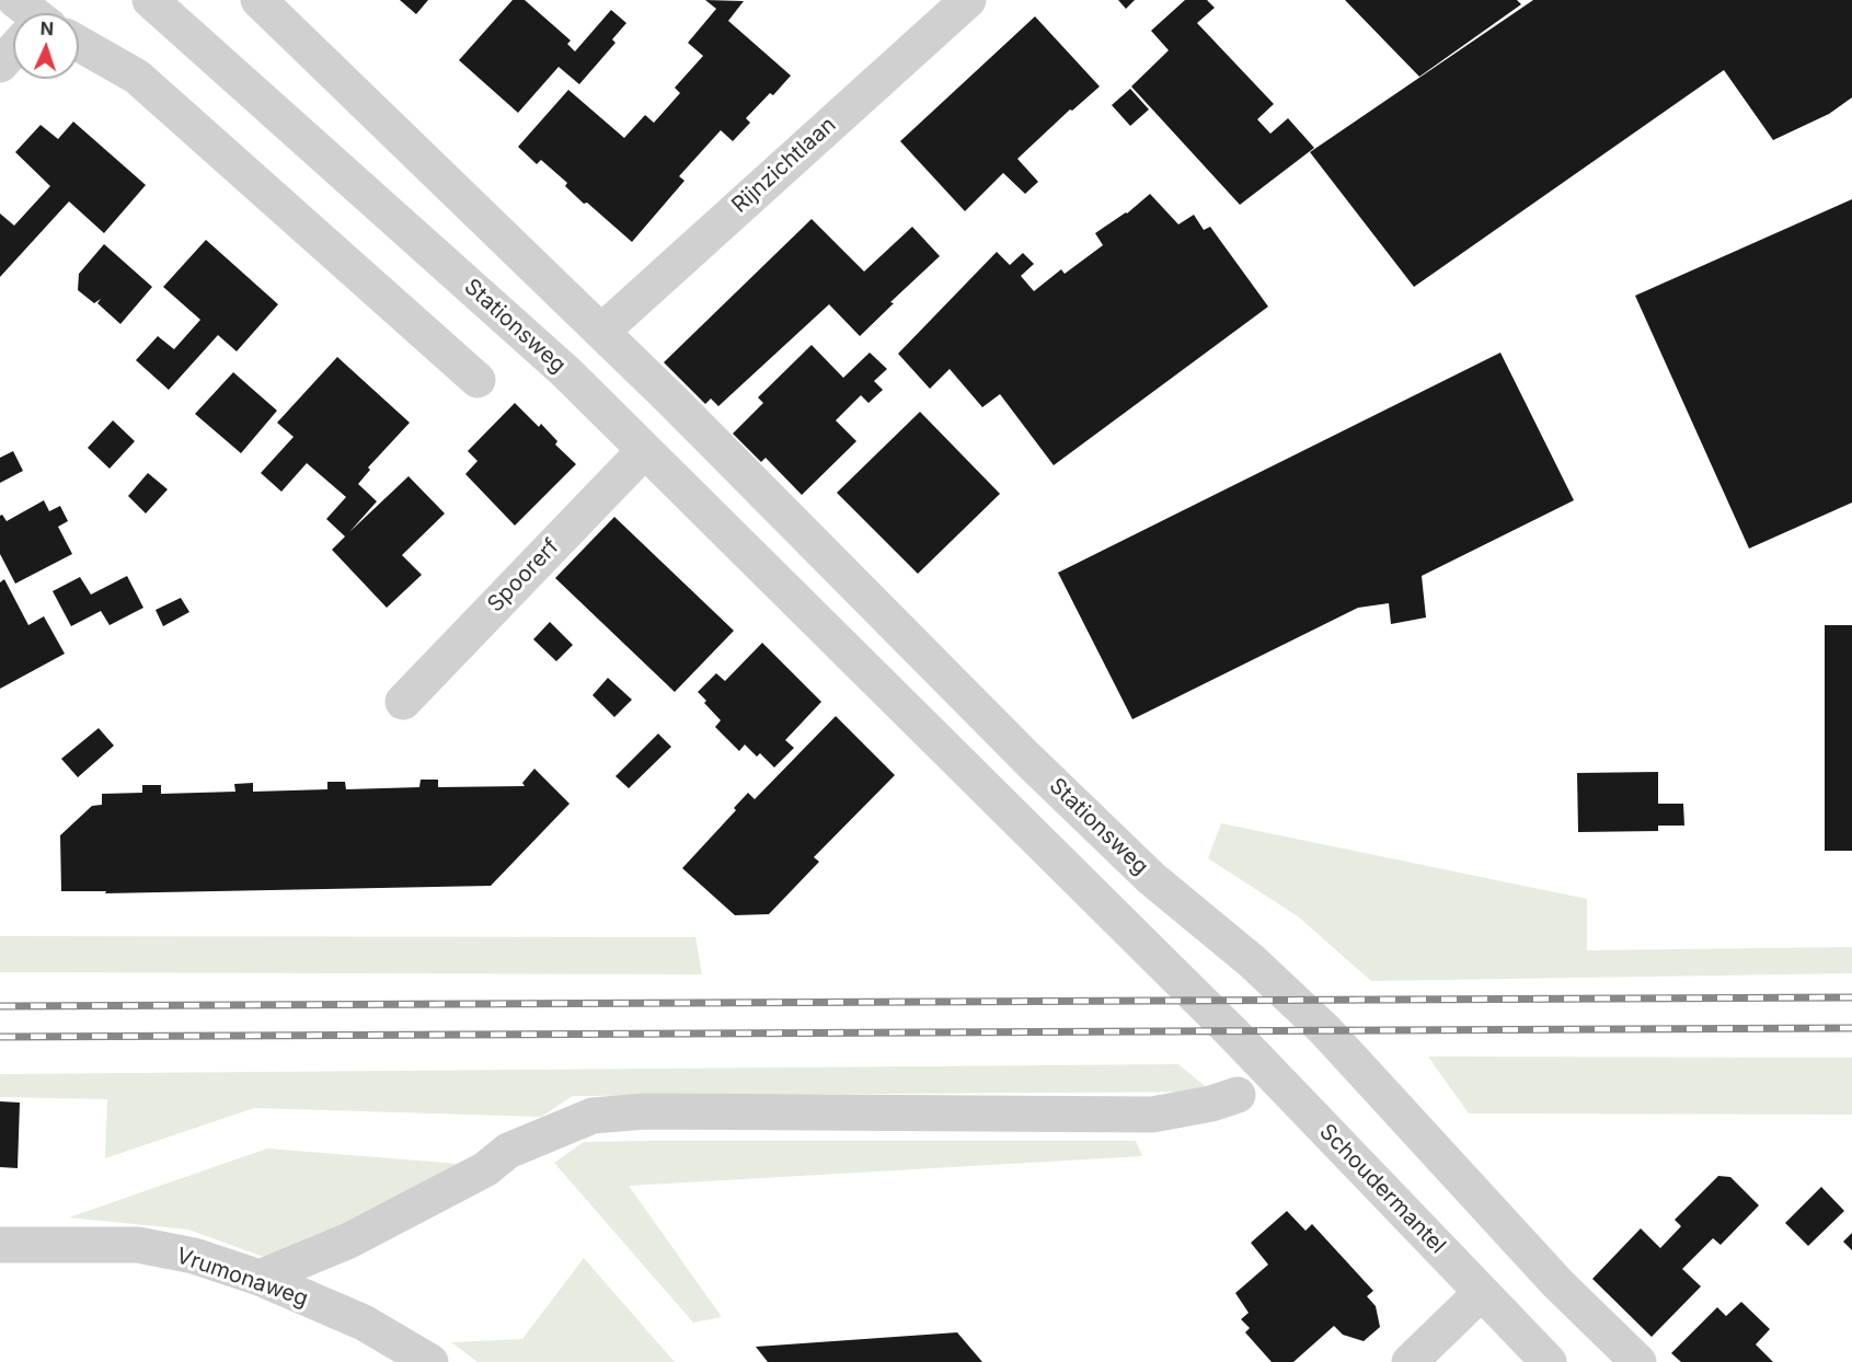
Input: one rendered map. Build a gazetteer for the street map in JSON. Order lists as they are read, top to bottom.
{
  "streets": {
    "street": [
      "Rijnzichtlaan",
      "Stationsweg",
      "Spoorerf",
      "Schoudermantel",
      "Vrumonaweg"
    ]
  },
  "crossings": [
    ["Rijnzichtlaan", "Stationsweg"],
    ["Stationsweg", "Spoorerf"],
    ["Stationsweg", "Schoudermantel"]
  ],
  "north": "top"
}
